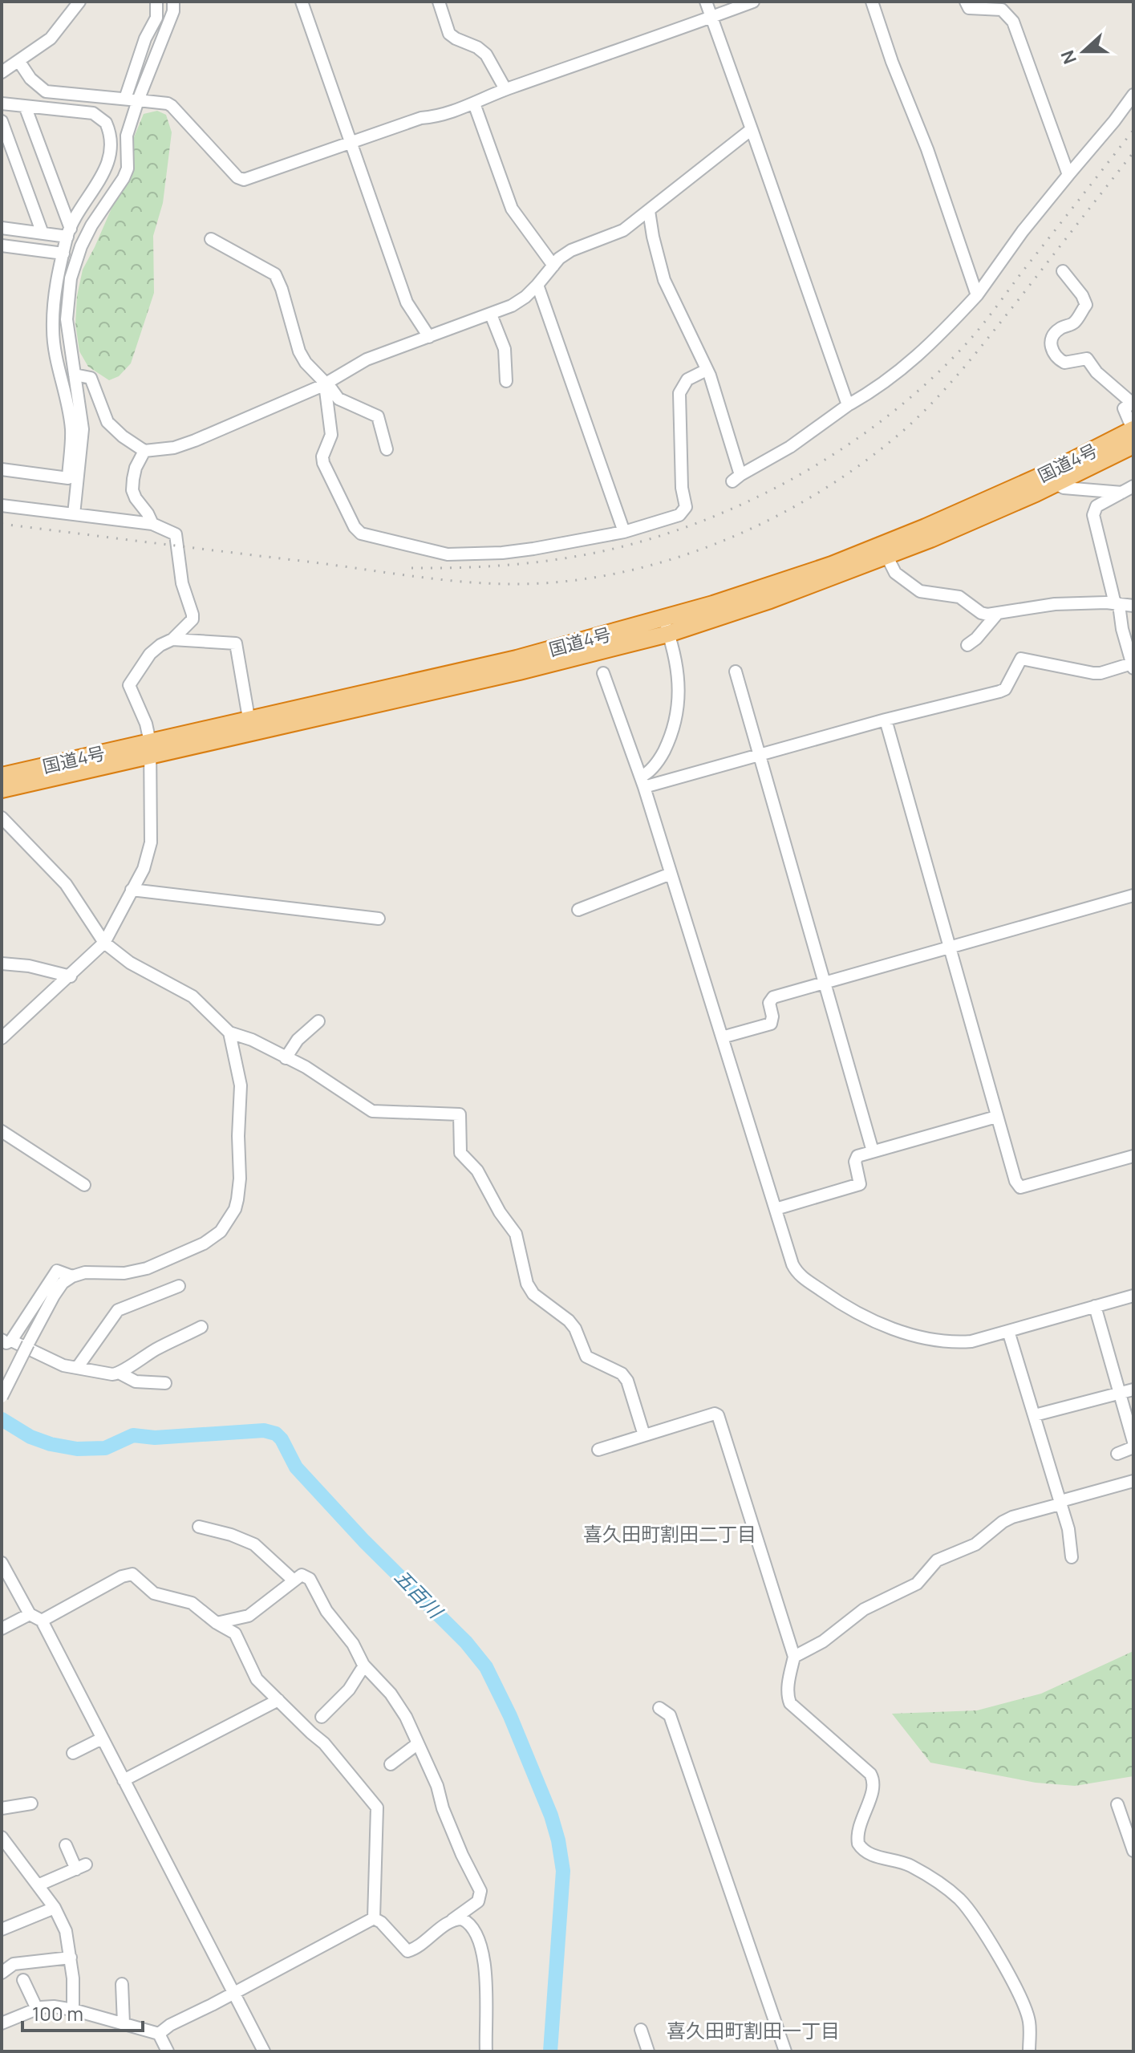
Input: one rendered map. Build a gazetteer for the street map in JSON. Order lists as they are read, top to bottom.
{
  "streets": {
    "highway": ["国道4号"]
  },
  "districts": ["喜久田町割田二丁目", "喜久田町割田一丁目"],
  "water": ["五百川"],
  "scale_bar": "100 m",
  "north": "left"
}
